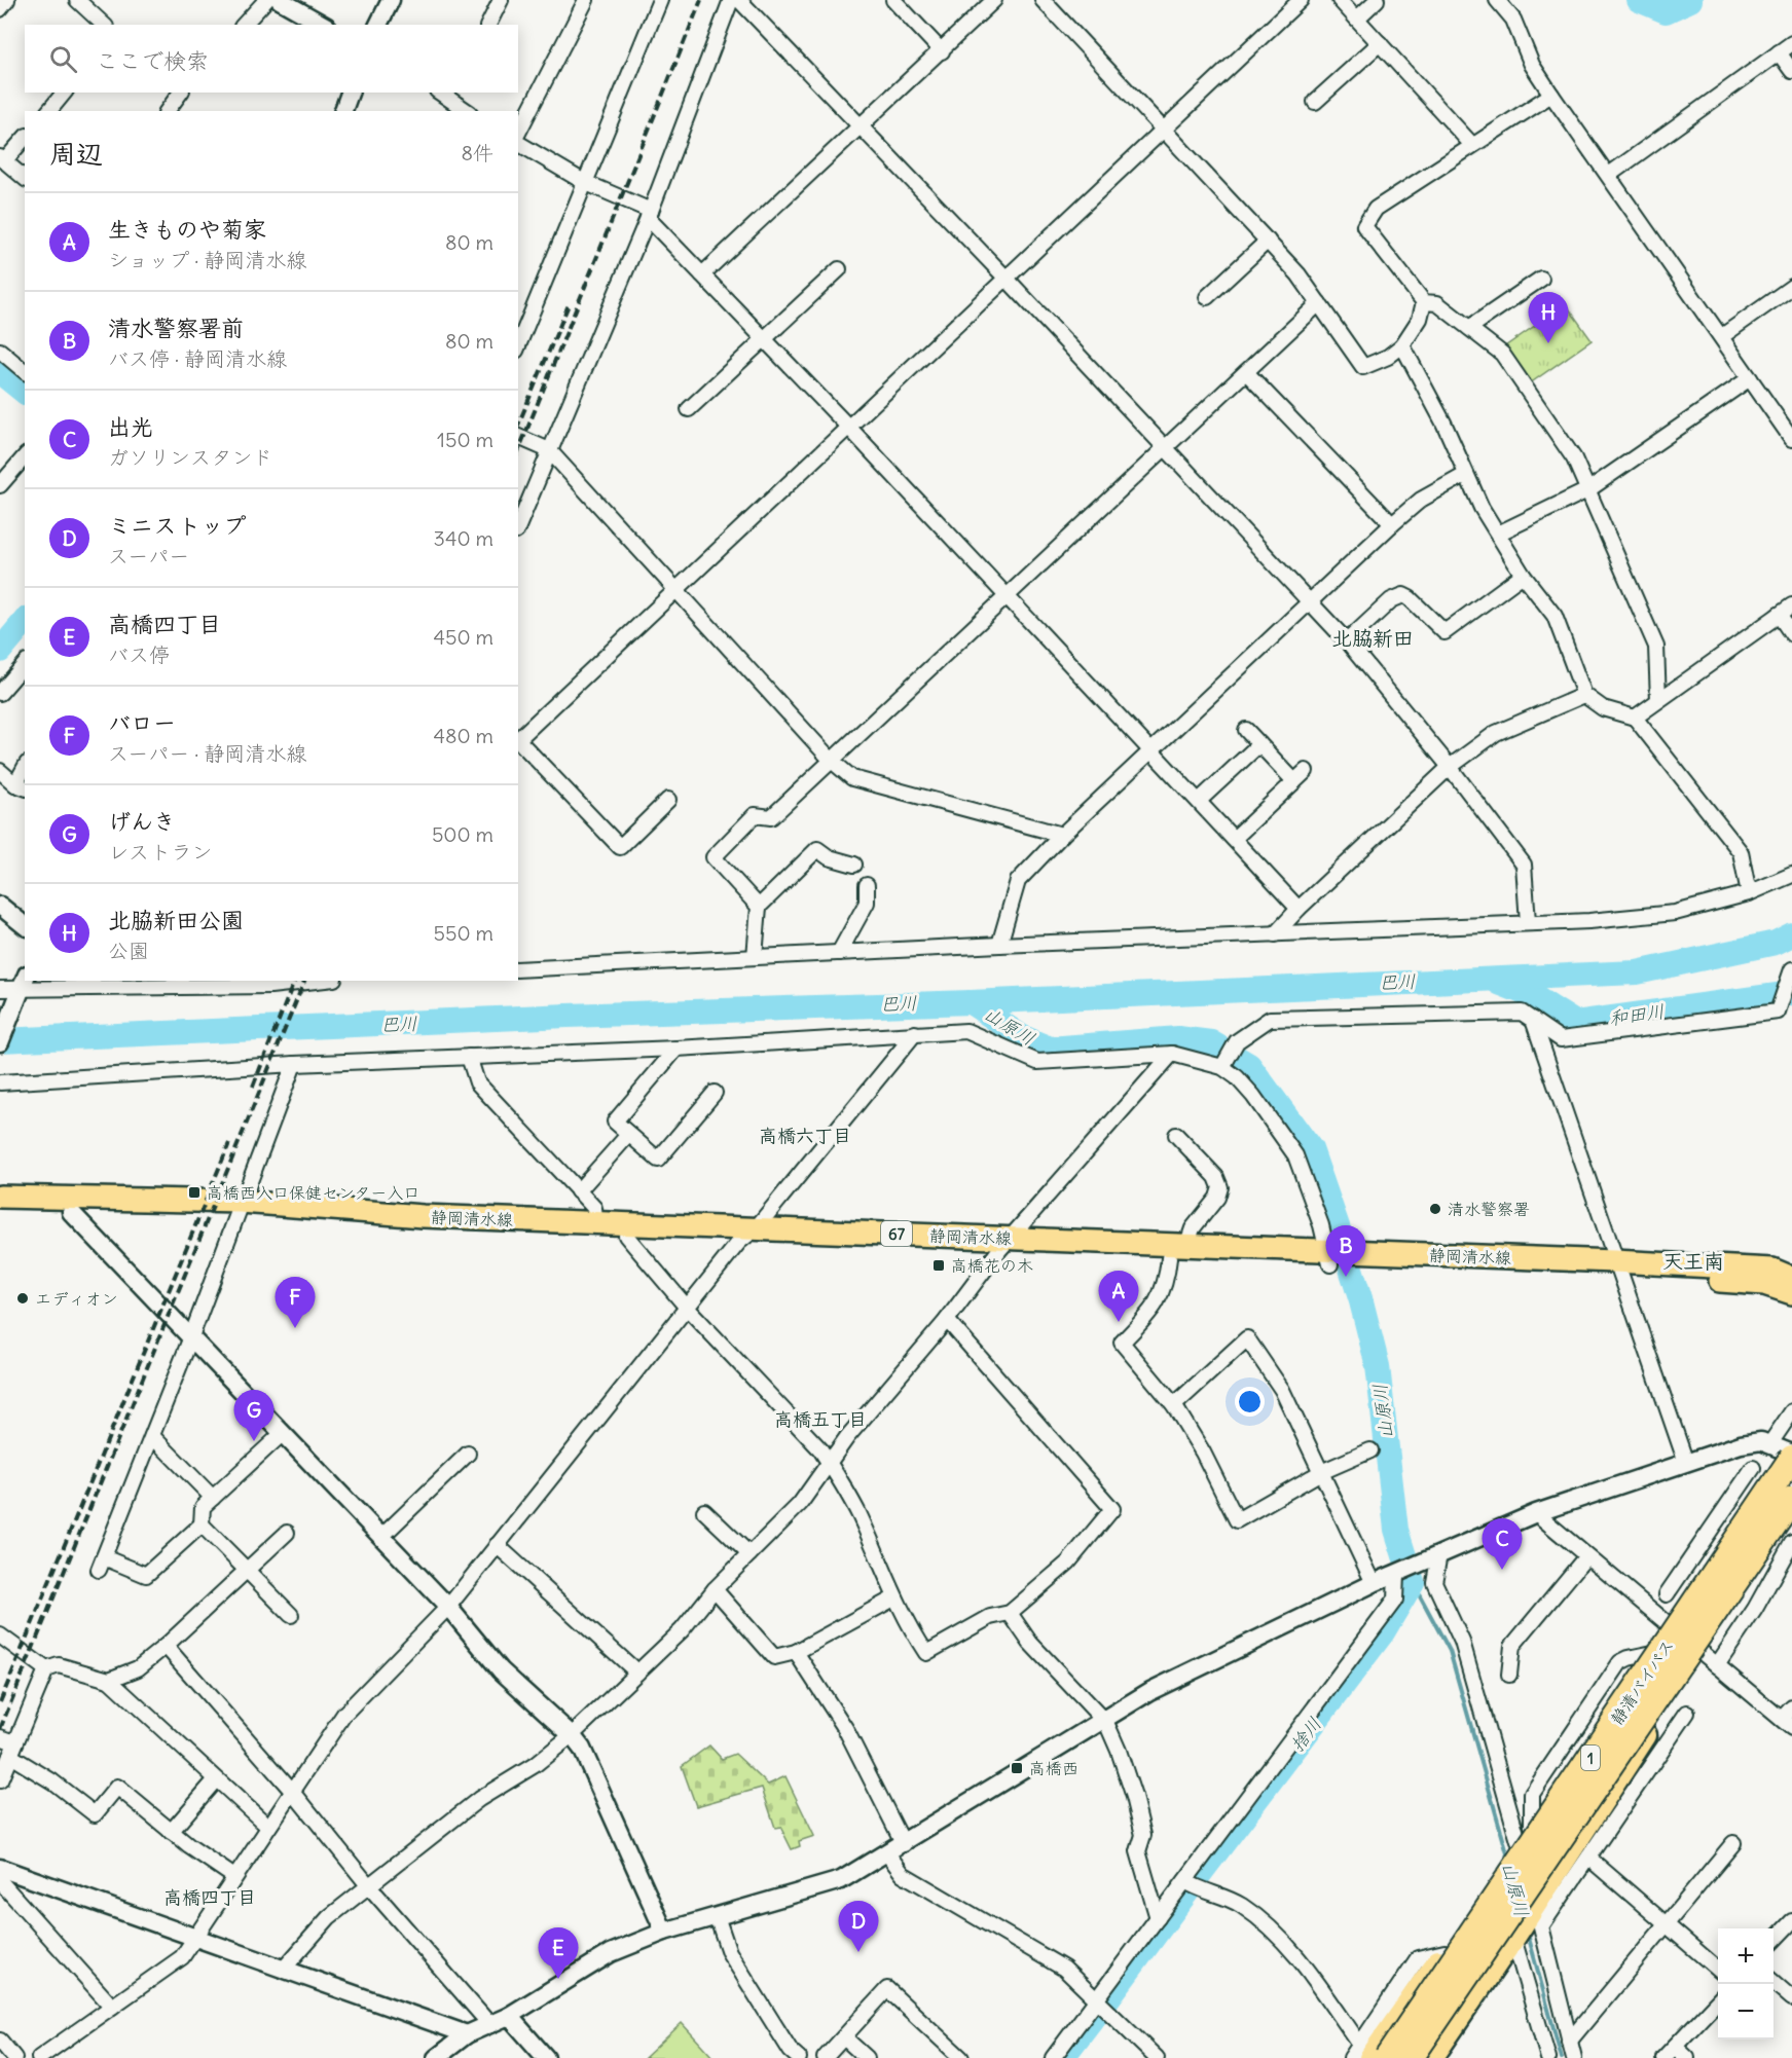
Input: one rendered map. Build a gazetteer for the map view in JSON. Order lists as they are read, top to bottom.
{
  "streets": {
    "highway": ["静清バイパス", "1"],
    "main road": ["静岡清水線", "67"]
  },
  "districts": [
    "北脇新田",
    "高橋六丁目",
    "天王南",
    "高橋五丁目",
    "高橋四丁目"
  ],
  "water": [
    "巴川",
    "和田川",
    "山原川",
    "捨川"
  ],
  "places": {
    "transit": ["高橋西入口保健センター入口", "高橋花の木", "高橋西"],
    "other": ["清水警察署", "エディオン"]
  },
  "page": {
    "search": "ここで検索",
    "heading": ["周辺", "8件"],
    "list": [
      {
        "mark": "A",
        "name": "生きものや菊家",
        "note": "ショップ · 静岡清水線",
        "value": "80 m"
      },
      {
        "mark": "B",
        "name": "清水警察署前",
        "note": "バス停 · 静岡清水線",
        "value": "80 m"
      },
      {
        "mark": "C",
        "name": "出光",
        "note": "ガソリンスタンド",
        "value": "150 m"
      },
      {
        "mark": "D",
        "name": "ミニストップ",
        "note": "スーパー",
        "value": "340 m"
      },
      {
        "mark": "E",
        "name": "高橋四丁目",
        "note": "バス停",
        "value": "450 m"
      },
      {
        "mark": "F",
        "name": "バロー",
        "note": "スーパー · 静岡清水線",
        "value": "480 m"
      },
      {
        "mark": "G",
        "name": "げんき",
        "note": "レストラン",
        "value": "500 m"
      },
      {
        "mark": "H",
        "name": "北脇新田公園",
        "note": "公園",
        "value": "550 m"
      }
    ],
    "pins": [
      "H",
      "B",
      "A",
      "F",
      "G",
      "C",
      "D",
      "E"
    ],
    "map_buttons": ["+", "−"]
  }
}
